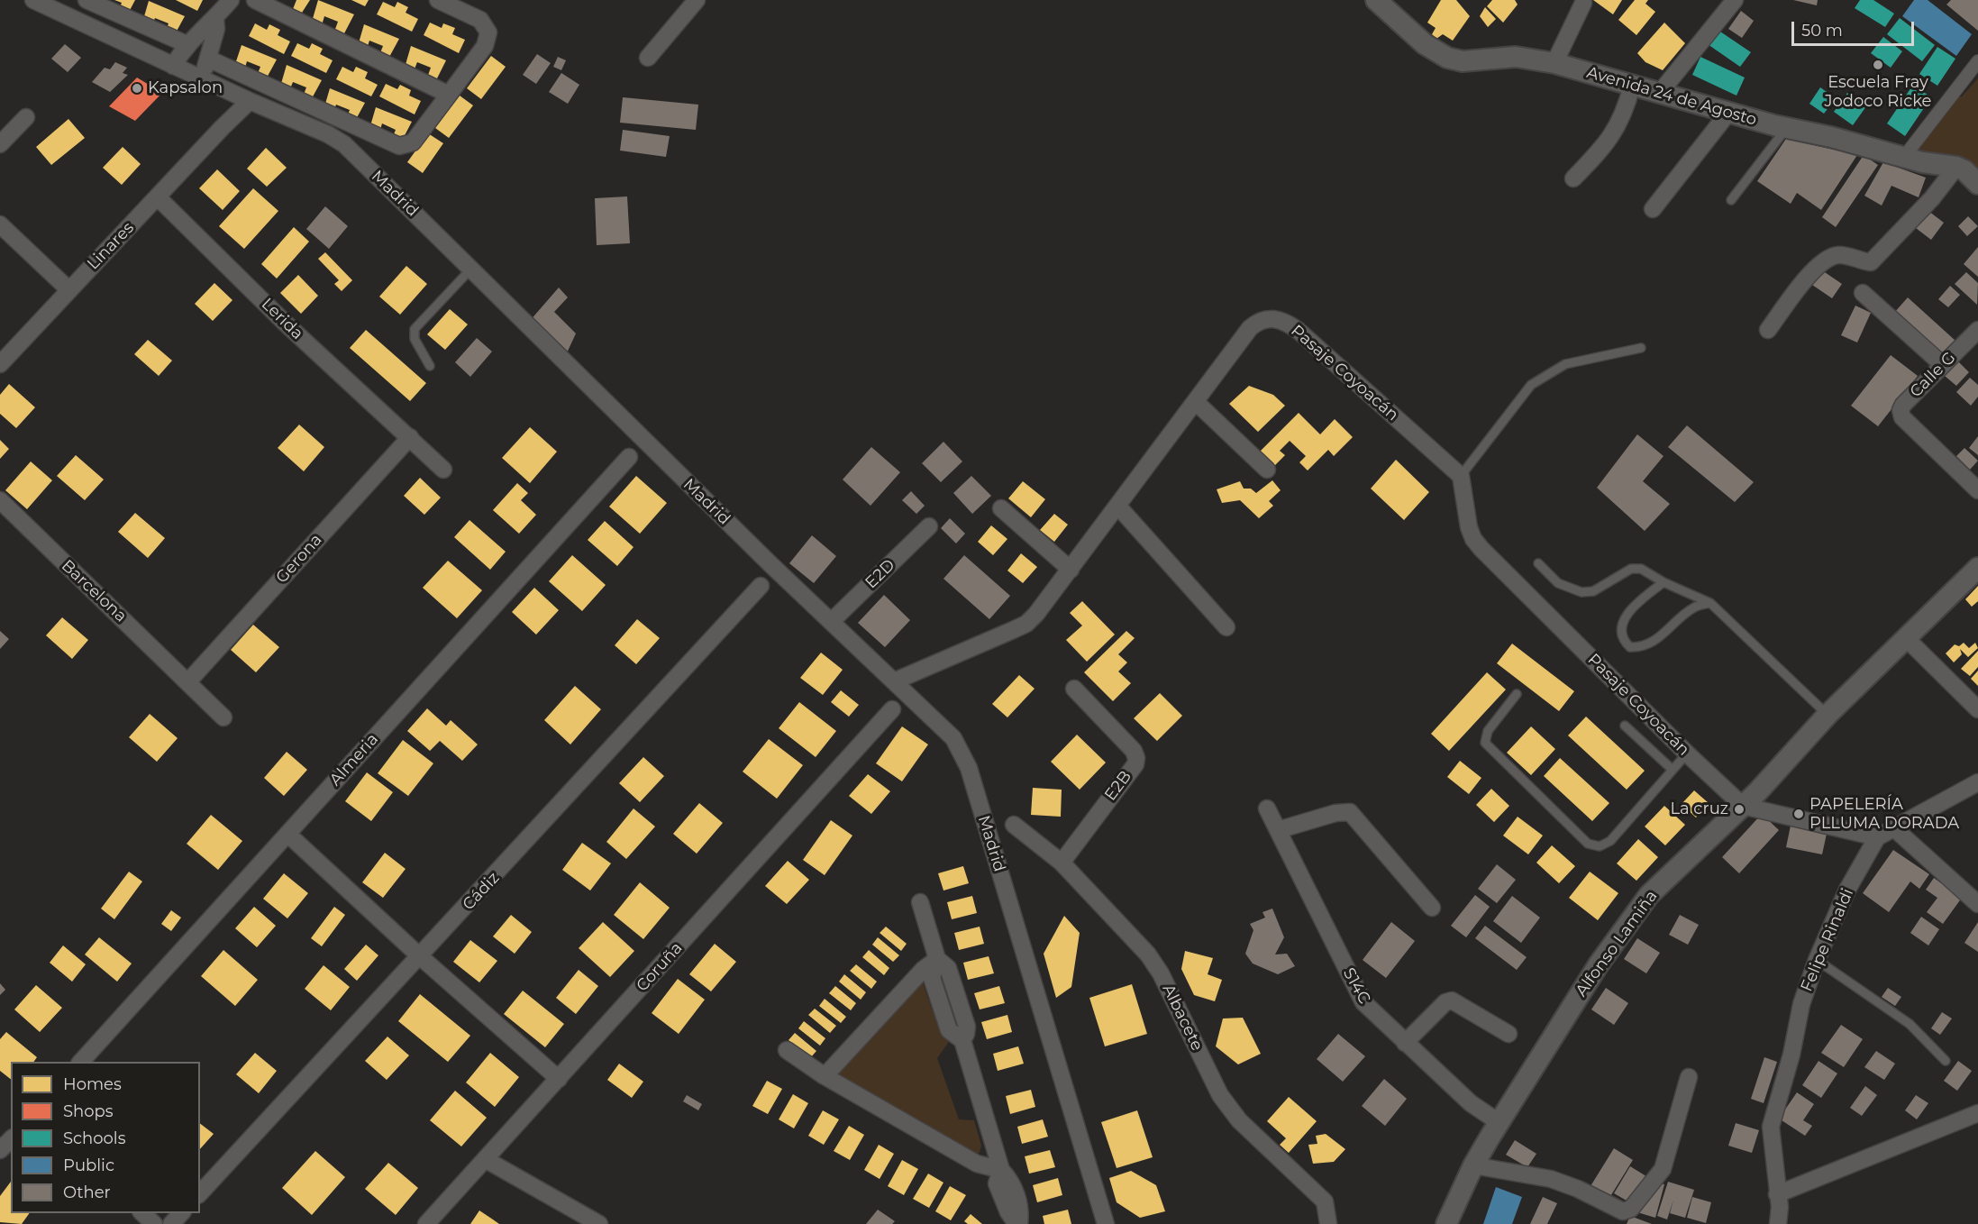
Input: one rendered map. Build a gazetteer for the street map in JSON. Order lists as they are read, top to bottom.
{
  "streets": {
    "street": [
      "Avenida 24 de Agosto",
      "Madrid",
      "Linares",
      "Lerida",
      "Pasaje Coyoacán",
      "Calle G",
      "Gerona",
      "E2D",
      "Barcelona",
      "Almeria",
      "E2B",
      "Cádiz",
      "Felipe Rinaldi",
      "Alfonso Lamiña",
      "Coruña",
      "S14C",
      "Albacete"
    ]
  },
  "crossings": [
    ["Madrid", "Linares"],
    ["Madrid", "Pasaje Coyoacán"],
    ["Madrid", "E2D"],
    ["Linares", "Lerida"],
    ["Lerida", "Gerona"],
    ["Pasaje Coyoacán", "Alfonso Lamiña"],
    ["Gerona", "Barcelona"],
    ["E2B", "Albacete"],
    ["Alfonso Lamiña", "S14C"]
  ],
  "places": [
    "Escuela Fray Jodoco Ricke",
    "Kapsalon",
    "La cruz",
    "PAPELERÍA PLLUMA DORADA"
  ],
  "legend": [
    "Homes",
    "Shops",
    "Schools",
    "Public",
    "Other"
  ],
  "scale_bar": "50 m"
}
